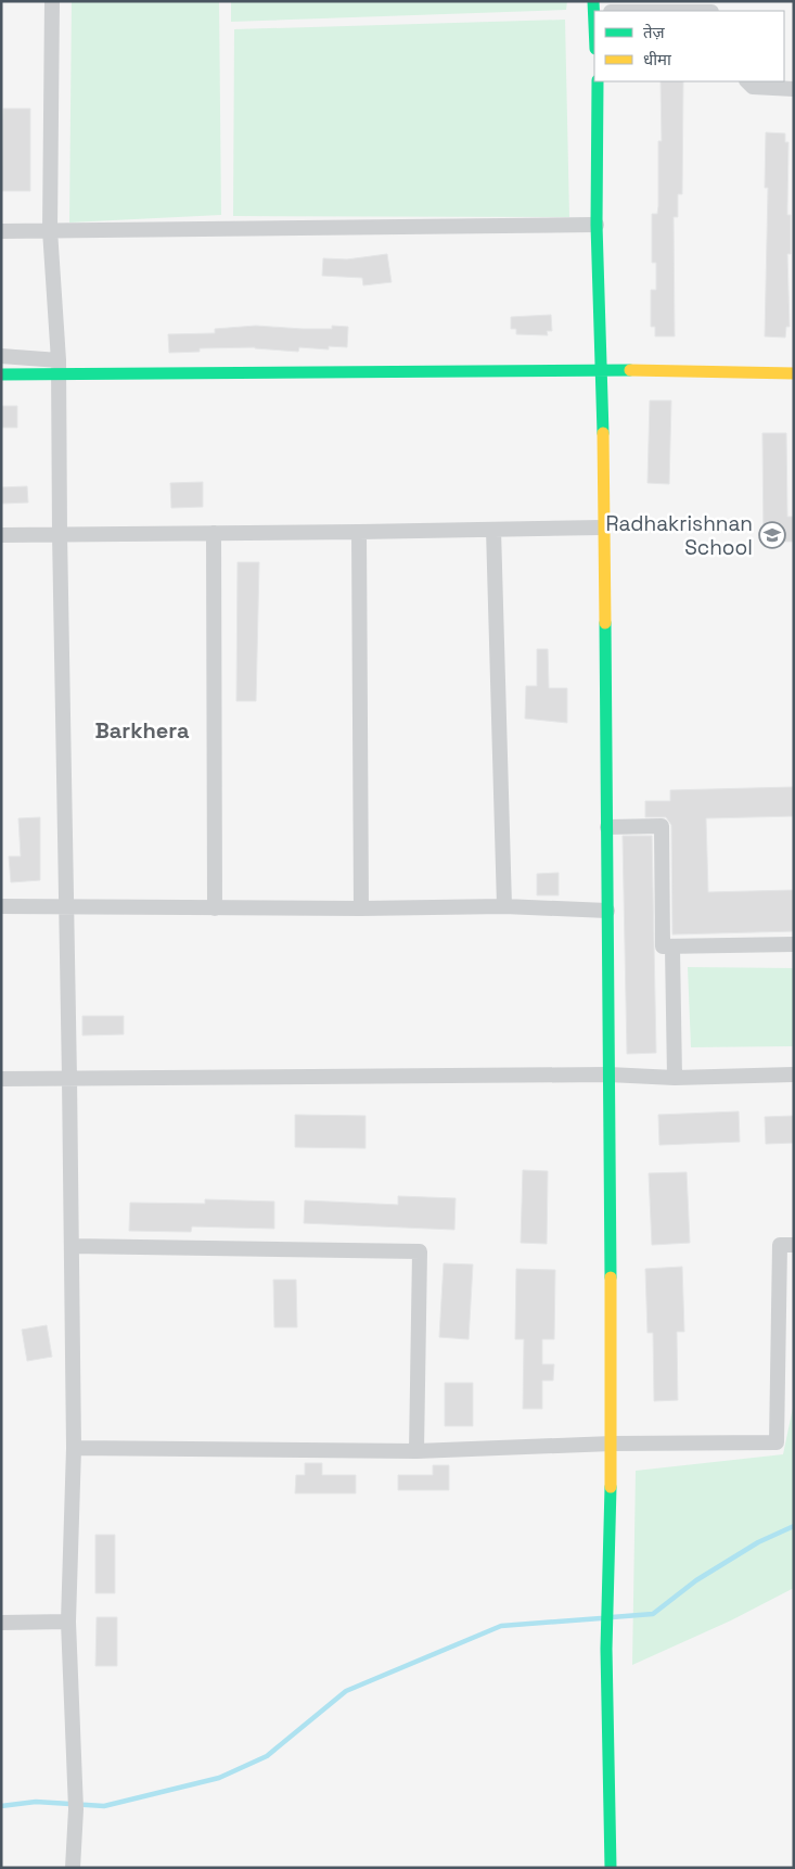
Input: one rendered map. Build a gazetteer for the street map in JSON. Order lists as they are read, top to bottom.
{
  "districts": ["Barkhera"],
  "places": {
    "school or university": ["Radhakrishnan School"]
  },
  "legend": ["तेज़", "धीमा"]
}
